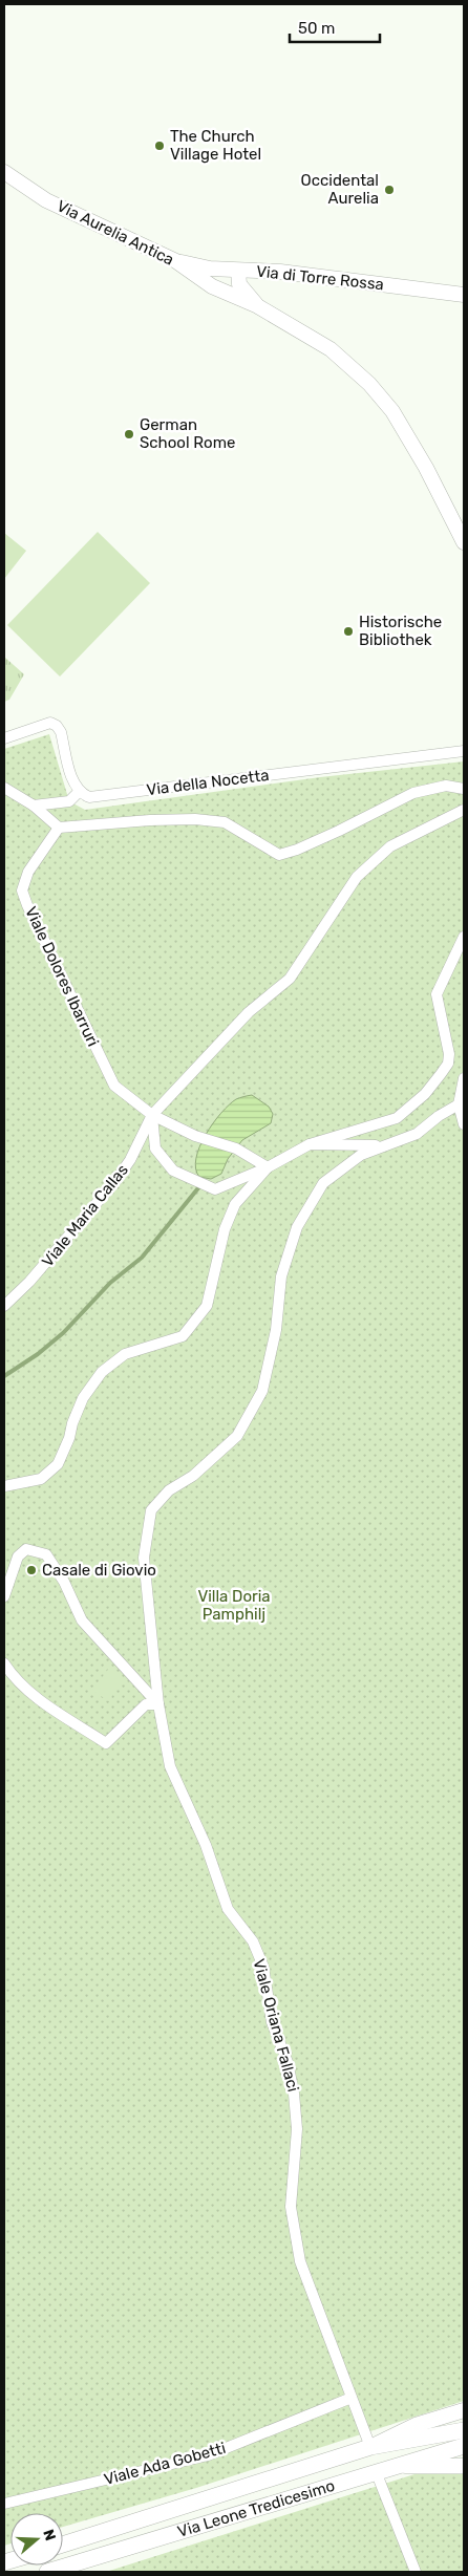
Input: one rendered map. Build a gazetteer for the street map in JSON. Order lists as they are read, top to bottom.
{
  "streets": {
    "main road": ["Via Aurelia Antica", "Via di Torre Rossa", "Via Leone Tredicesimo"],
    "street": [
      "Via della Nocetta",
      "Viale Dolores Ibarruri",
      "Viale Maria Callas",
      "Viale Oriana Fallaci",
      "Viale Ada Gobetti"
    ]
  },
  "crossings": [
    ["Via Aurelia Antica", "Via di Torre Rossa"],
    ["Viale Dolores Ibarruri", "Viale Maria Callas"],
    ["Viale Oriana Fallaci", "Viale Ada Gobetti"],
    ["Viale Oriana Fallaci", "Via Leone Tredicesimo"]
  ],
  "parks": ["Villa Doria Pamphilj"],
  "places": [
    "The Church Village Hotel",
    "Occidental Aurelia",
    "German School Rome",
    "Historische Bibliothek",
    "Casale di Giovio"
  ],
  "scale_bar": "50 m",
  "north": "right"
}
